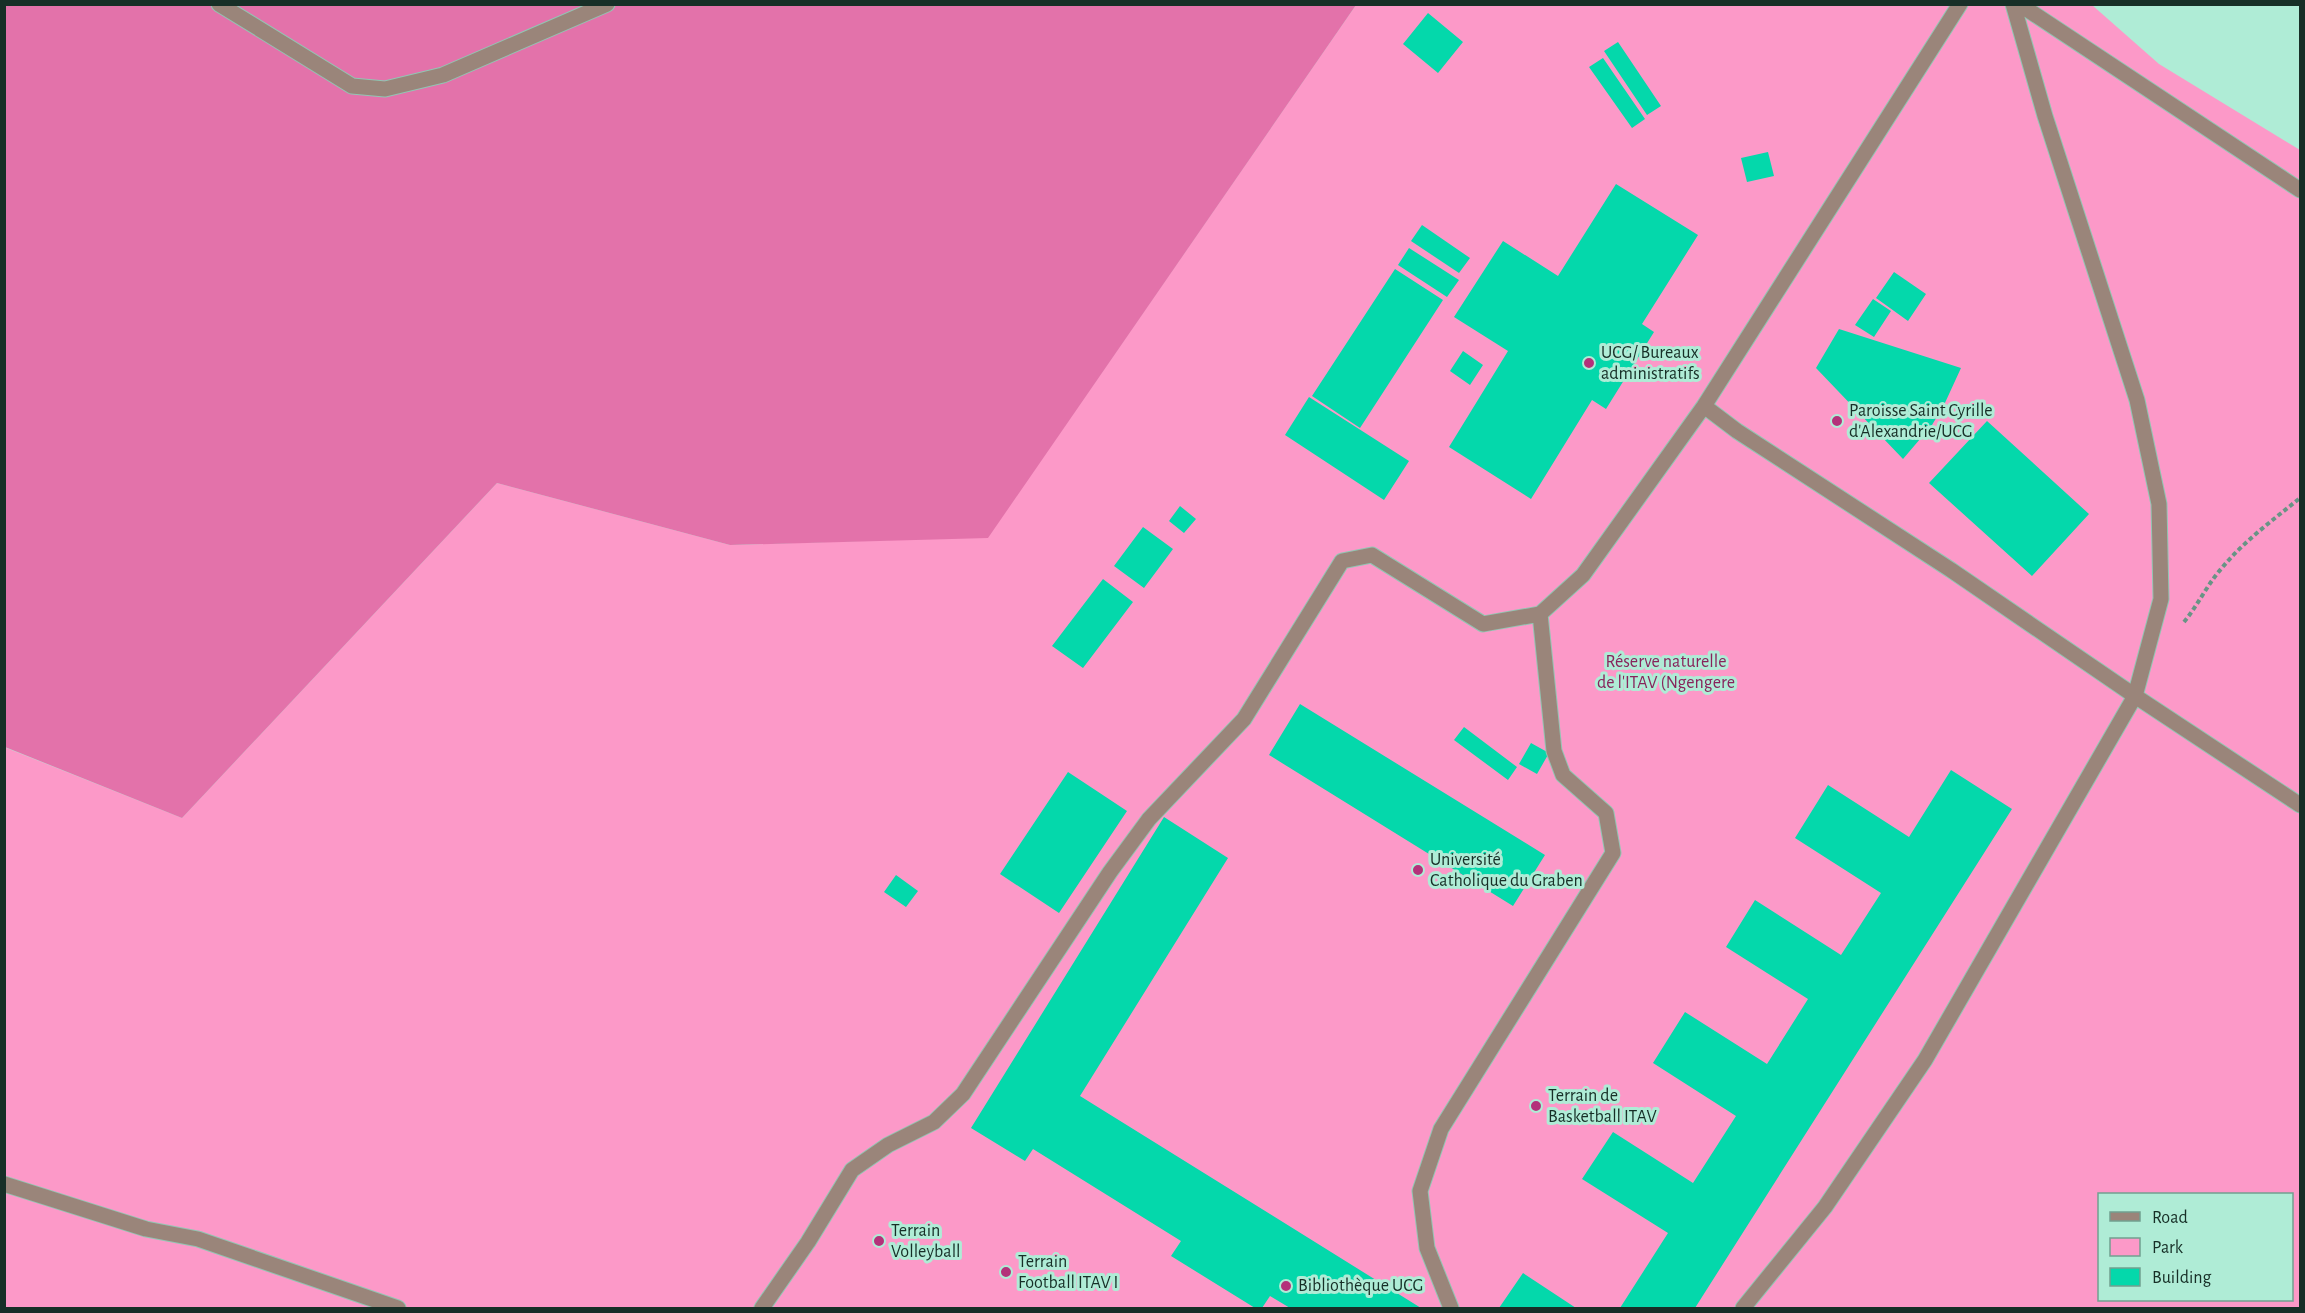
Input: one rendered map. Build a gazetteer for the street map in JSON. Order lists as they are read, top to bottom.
{
  "parks": ["Réserve naturelle de l'ITAV (Ngengere"],
  "places": [
    "UCG/ Bureaux administratifs",
    "Paroisse Saint Cyrille d'Alexandrie/UCG",
    "Université Catholique du Graben",
    "Terrain de Basketball ITAV",
    "Terrain Volleyball",
    "Terrain Football ITAV I",
    "Bibliothèque UCG"
  ],
  "legend": ["Road", "Park", "Building"]
}
